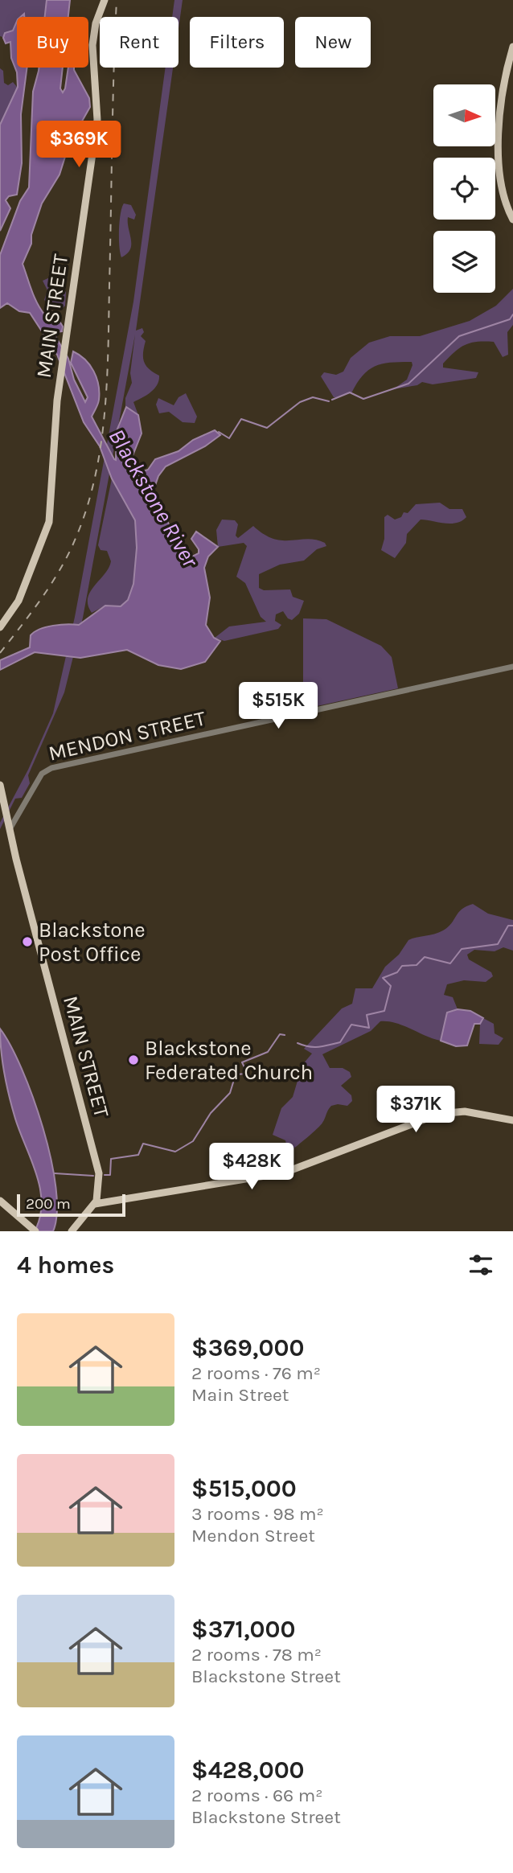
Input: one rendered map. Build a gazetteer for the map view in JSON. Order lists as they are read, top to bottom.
{
  "streets": {
    "main road": ["MAIN STREET"],
    "street": ["MENDON STREET"]
  },
  "crossings": [
    ["MAIN STREET", "MENDON STREET"]
  ],
  "water": ["Blackstone River"],
  "places": ["Blackstone Post Office", "Blackstone Federated Church"],
  "scale_bar": "200 m",
  "north": "right",
  "page": {
    "chip": [
      "Buy",
      "Rent",
      "Filters",
      "New"
    ],
    "price": [
      "$369K",
      "$515K",
      "$371K",
      "$428K"
    ],
    "scale": "200 m",
    "heading": "4 homes",
    "list": [
      {
        "name": "$369,000",
        "note": "2 rooms · 76 m² · Main Street"
      },
      {
        "name": "$515,000",
        "note": "3 rooms · 98 m² · Mendon Street"
      },
      {
        "name": "$371,000",
        "note": "2 rooms · 78 m² · Blackstone Street"
      },
      {
        "name": "$428,000",
        "note": "2 rooms · 66 m² · Blackstone Street"
      }
    ]
  }
}
